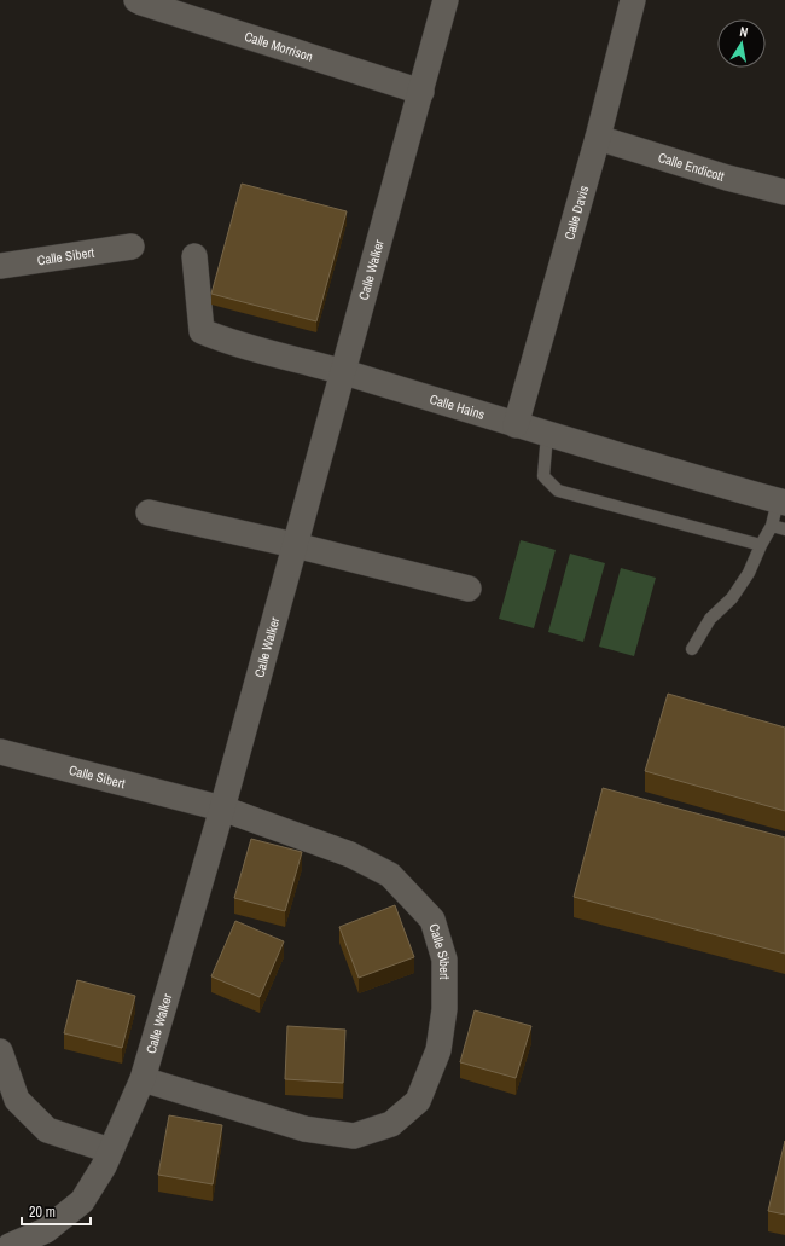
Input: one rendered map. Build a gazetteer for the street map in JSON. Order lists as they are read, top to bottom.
{
  "streets": {
    "street": [
      "Calle Morrison",
      "Calle Endicott",
      "Calle Davis",
      "Calle Sibert",
      "Calle Walker",
      "Calle Hains"
    ]
  },
  "crossings": [
    ["Calle Morrison", "Calle Walker"],
    ["Calle Endicott", "Calle Davis"],
    ["Calle Davis", "Calle Hains"],
    ["Calle Sibert", "Calle Walker"],
    ["Calle Walker", "Calle Hains"]
  ],
  "scale_bar": "20 m",
  "north": "top"
}
